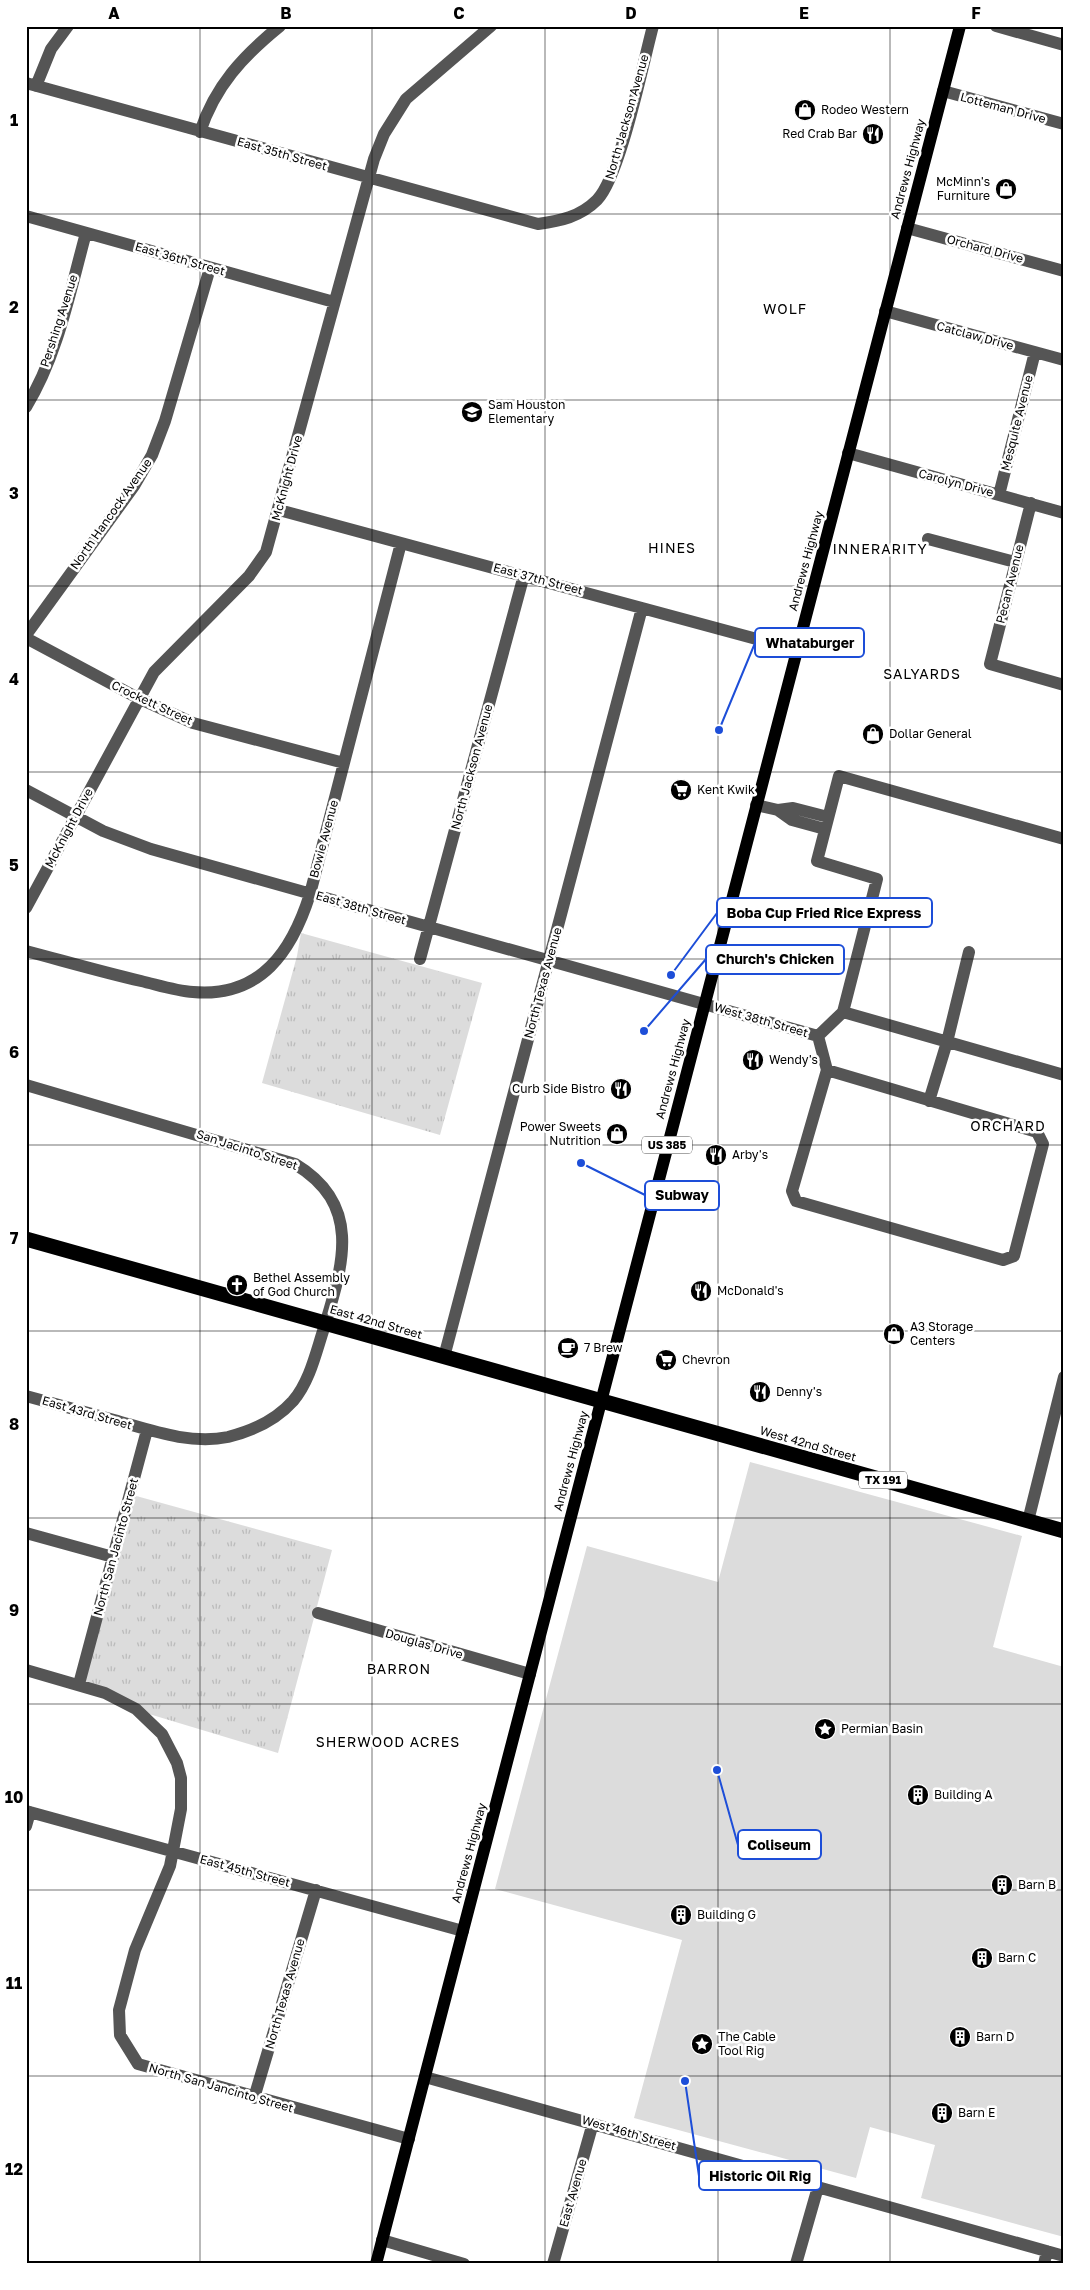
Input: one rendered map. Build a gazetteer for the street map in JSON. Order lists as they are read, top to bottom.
{
  "streets": {
    "highway": ["East 42nd Street", "West 42nd Street", "TX 191"],
    "main road": ["Andrews Highway", "US 385"],
    "street": [
      "Lotteman Drive",
      "North Jackson Avenue",
      "East 35th Street",
      "Orchard Drive",
      "East 36th Street",
      "Pershing Avenue",
      "Catclaw Drive",
      "Mesquite Avenue",
      "McKnight Drive",
      "Carolyn Drive",
      "North Hancock Avenue",
      "East 37th Street",
      "Pecan Avenue",
      "Crockett Street",
      "Bowie Avenue",
      "East 38th Street",
      "North Texas Avenue",
      "West 38th Street",
      "San Jacinto Street",
      "East 43rd Street",
      "North San Jacinto Street",
      "Douglas Drive",
      "East 45th Street",
      "North San Jancinto Street",
      "West 46th Street",
      "East Avenue"
    ]
  },
  "crossings": [
    ["Lotteman Drive", "Andrews Highway"],
    ["North Jackson Avenue", "East 35th Street"],
    ["North Jackson Avenue", "East 37th Street"],
    ["North Jackson Avenue", "East 38th Street"],
    ["East 35th Street", "McKnight Drive"],
    ["Andrews Highway", "Orchard Drive"],
    ["Andrews Highway", "Catclaw Drive"],
    ["Andrews Highway", "Carolyn Drive"],
    ["Andrews Highway", "East 37th Street"],
    ["Andrews Highway", "East 38th Street"],
    ["Andrews Highway", "West 38th Street"],
    ["Andrews Highway", "East 42nd Street"],
    ["Andrews Highway", "West 42nd Street"],
    ["Andrews Highway", "Douglas Drive"],
    ["Andrews Highway", "East 45th Street"],
    ["Andrews Highway", "North San Jancinto Street"],
    ["Andrews Highway", "West 46th Street"],
    ["East 36th Street", "Pershing Avenue"],
    ["East 36th Street", "McKnight Drive"],
    ["East 36th Street", "North Hancock Avenue"],
    ["Catclaw Drive", "Mesquite Avenue"],
    ["Mesquite Avenue", "Carolyn Drive"],
    ["McKnight Drive", "East 37th Street"],
    ["McKnight Drive", "Crockett Street"],
    ["McKnight Drive", "East 38th Street"],
    ["Carolyn Drive", "Pecan Avenue"],
    ["North Hancock Avenue", "Crockett Street"],
    ["East 37th Street", "Bowie Avenue"],
    ["East 37th Street", "North Texas Avenue"],
    ["Crockett Street", "Bowie Avenue"],
    ["Bowie Avenue", "East 38th Street"],
    ["East 38th Street", "North Texas Avenue"],
    ["East 38th Street", "West 38th Street"],
    ["North Texas Avenue", "East 42nd Street"],
    ["North Texas Avenue", "East 45th Street"],
    ["North Texas Avenue", "North San Jancinto Street"],
    ["San Jacinto Street", "East 42nd Street"],
    ["East 42nd Street", "West 42nd Street"],
    ["East 43rd Street", "North San Jacinto Street"],
    ["East 45th Street", "North San Jancinto Street"],
    ["West 46th Street", "East Avenue"]
  ],
  "districts": [
    "WOLF",
    "HINES",
    "INNERARITY",
    "SALYARDS",
    "ORCHARD",
    "BARRON",
    "SHERWOOD ACRES"
  ],
  "places": {
    "shop": [
      "Rodeo Western",
      "McMinn's Furniture",
      "Dollar General",
      "Power Sweets Nutrition",
      "A3 Storage Centers"
    ],
    "restaurant": [
      "Red Crab Bar",
      "Wendy's",
      "Curb Side Bistro",
      "Arby's",
      "McDonald's",
      "Denny's"
    ],
    "school or university": ["Sam Houston Elementary"],
    "other": [
      "Whataburger",
      "Boba Cup Fried Rice Express",
      "Church's Chicken",
      "Subway",
      "Coliseum",
      "Historic Oil Rig"
    ],
    "supermarket": ["Kent Kwik", "Chevron"],
    "church": ["Bethel Assembly of God Church"],
    "cafe": ["7 Brew"],
    "place": ["Permian Basin", "The Cable Tool Rig"],
    "building": [
      "Building A",
      "Barn B",
      "Building G",
      "Barn C",
      "Barn D",
      "Barn E"
    ]
  },
  "grid": {
    "columns": [
      "A",
      "B",
      "C",
      "D",
      "E",
      "F"
    ],
    "rows": [
      "1",
      "2",
      "3",
      "4",
      "5",
      "6",
      "7",
      "8",
      "9",
      "10",
      "11",
      "12"
    ]
  }
}
